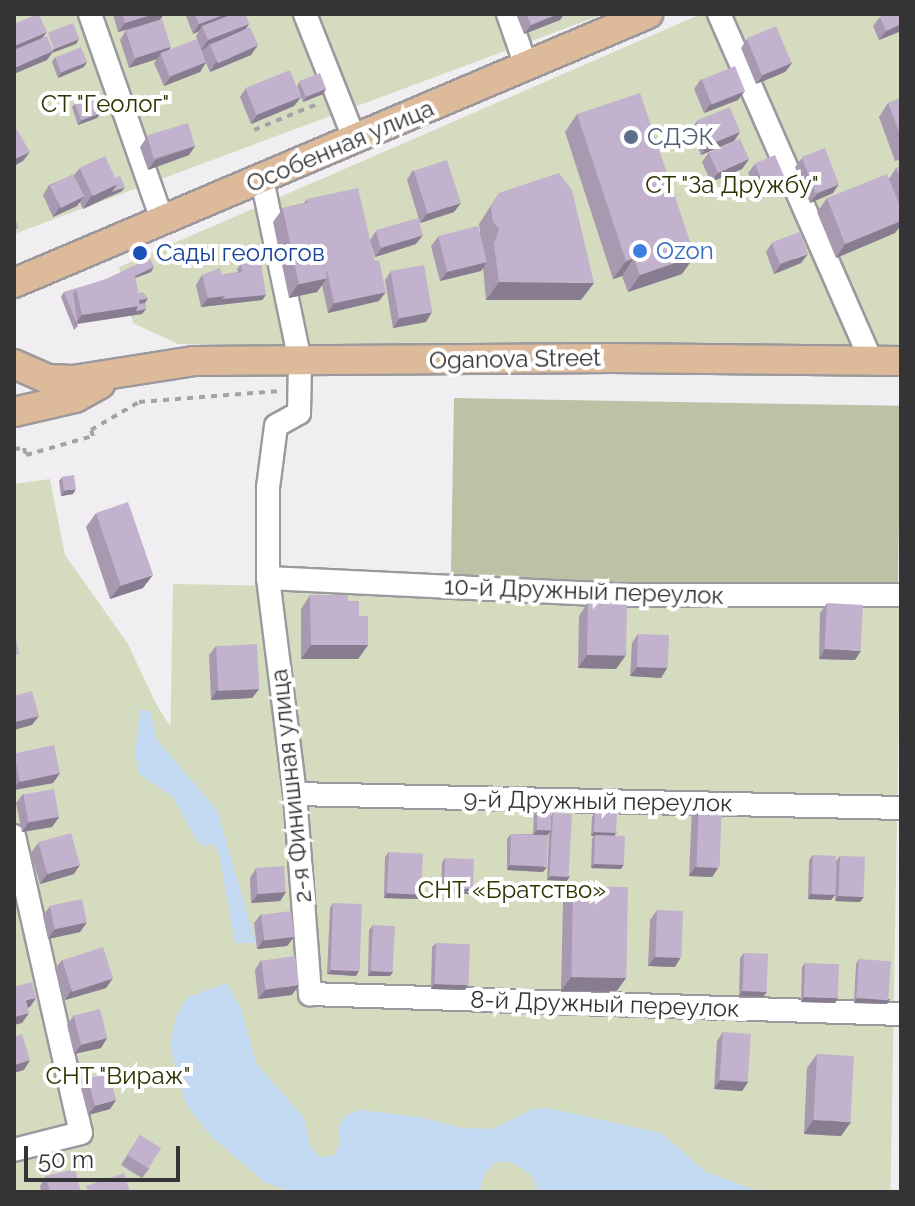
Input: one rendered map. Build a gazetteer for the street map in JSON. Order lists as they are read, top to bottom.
{
  "streets": {
    "main road": ["Особенная улица", "Oganova Street"],
    "lane": [
      "10-й Дружный переулок",
      "2-я Финишная улица",
      "9-й Дружный переулок",
      "8-й Дружный переулок"
    ]
  },
  "crossings": [
    ["Oganova Street", "2-я Финишная улица"],
    ["10-й Дружный переулок", "2-я Финишная улица"],
    ["2-я Финишная улица", "9-й Дружный переулок"],
    ["2-я Финишная улица", "8-й Дружный переулок"]
  ],
  "parks": [
    "СТ \"Геолог\"",
    "СТ \"За Дружбу\"",
    "СНТ «Братство»",
    "СНТ \"Вираж\""
  ],
  "places": ["СДЭК", "Ozon", "Сады геологов"],
  "scale_bar": "50 m"
}
